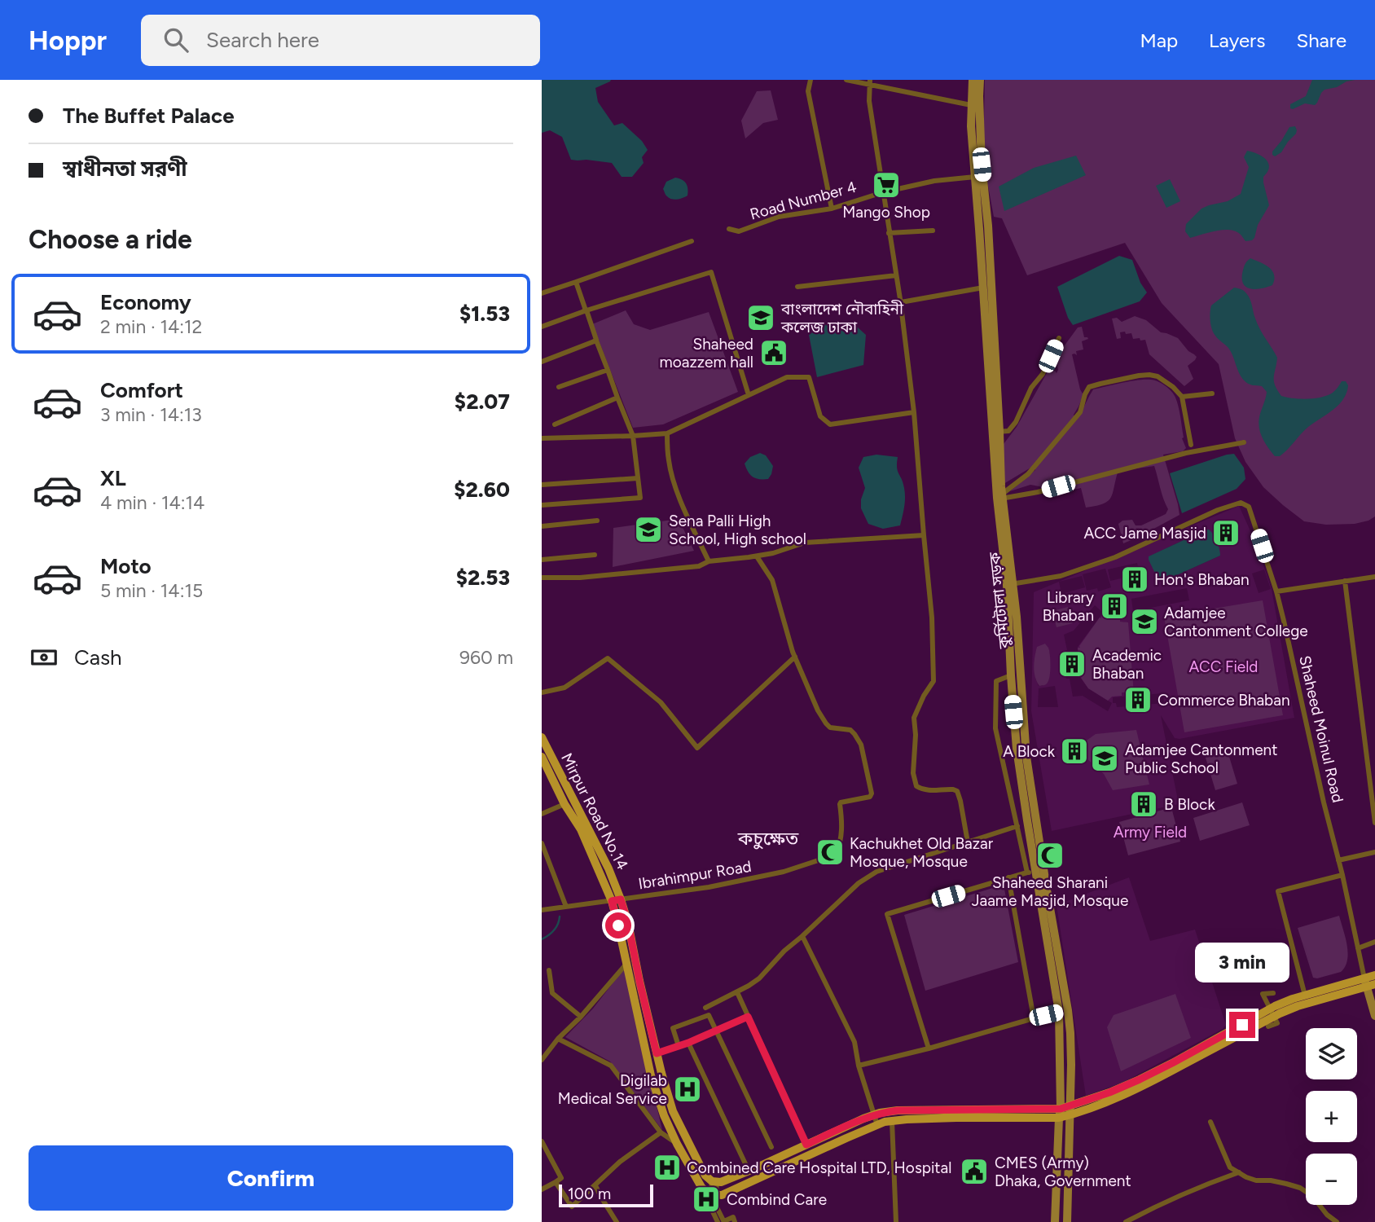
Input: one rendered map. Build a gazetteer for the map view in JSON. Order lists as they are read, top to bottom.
{
  "streets": {
    "main road": ["কুর্মিটোলা সড়ক", "Mirpur Road No.14"],
    "street": ["Road Number 4", "Shaheed Moinul Road", "Ibrahimpur Road"]
  },
  "crossings": [
    ["Road Number 4", "কুর্মিটোলা সড়ক"],
    ["কুর্মিটোলা সড়ক", "Shaheed Moinul Road"],
    ["Mirpur Road No.14", "Ibrahimpur Road"]
  ],
  "districts": ["কচুক্ষেত"],
  "parks": ["ACC Field", "Army Field"],
  "places": {
    "supermarket": ["Mango Shop"],
    "school or university": [
      "বাংলাদেশ নৌবাহিনী কলেজ ঢাকা",
      "Sena Palli High School, High school",
      "Adamjee Cantonment College",
      "Adamjee Cantonment Public School"
    ],
    "public building": ["Shaheed moazzem hall", "CMES (Army) Dhaka, Government"],
    "building": [
      "ACC Jame Masjid",
      "Hon's Bhaban",
      "Library Bhaban",
      "Academic Bhaban",
      "Commerce Bhaban",
      "A Block",
      "B Block"
    ],
    "mosque": ["Kachukhet Old Bazar Mosque, Mosque", "Shaheed Sharani Jaame Masjid, Mosque"],
    "hospital": ["Digilab Medical Service", "Combined Care Hospital LTD, Hospital", "Combind Care"]
  },
  "scale_bar": "100 m",
  "page": {
    "header": "Hoppr",
    "search": "Search here",
    "nav": ["Map", "Layers", "Share"],
    "banner": ["The Buffet Palace", "স্বাধীনতা সরণী"],
    "heading": "Choose a ride",
    "list": [
      {
        "name": "Economy",
        "note": "2 min · 14:12",
        "value": "$1.53"
      },
      {
        "name": "Comfort",
        "note": "3 min · 14:13",
        "value": "$2.07"
      },
      {
        "name": "XL",
        "note": "4 min · 14:14",
        "value": "$2.60"
      },
      {
        "name": "Moto",
        "note": "5 min · 14:15",
        "value": "$2.53"
      }
    ],
    "pay": ["Cash", "960 m"],
    "bubble": "3 min",
    "map_buttons": ["+", "−"],
    "buttons": "Confirm",
    "scale": "100 m"
  }
}
